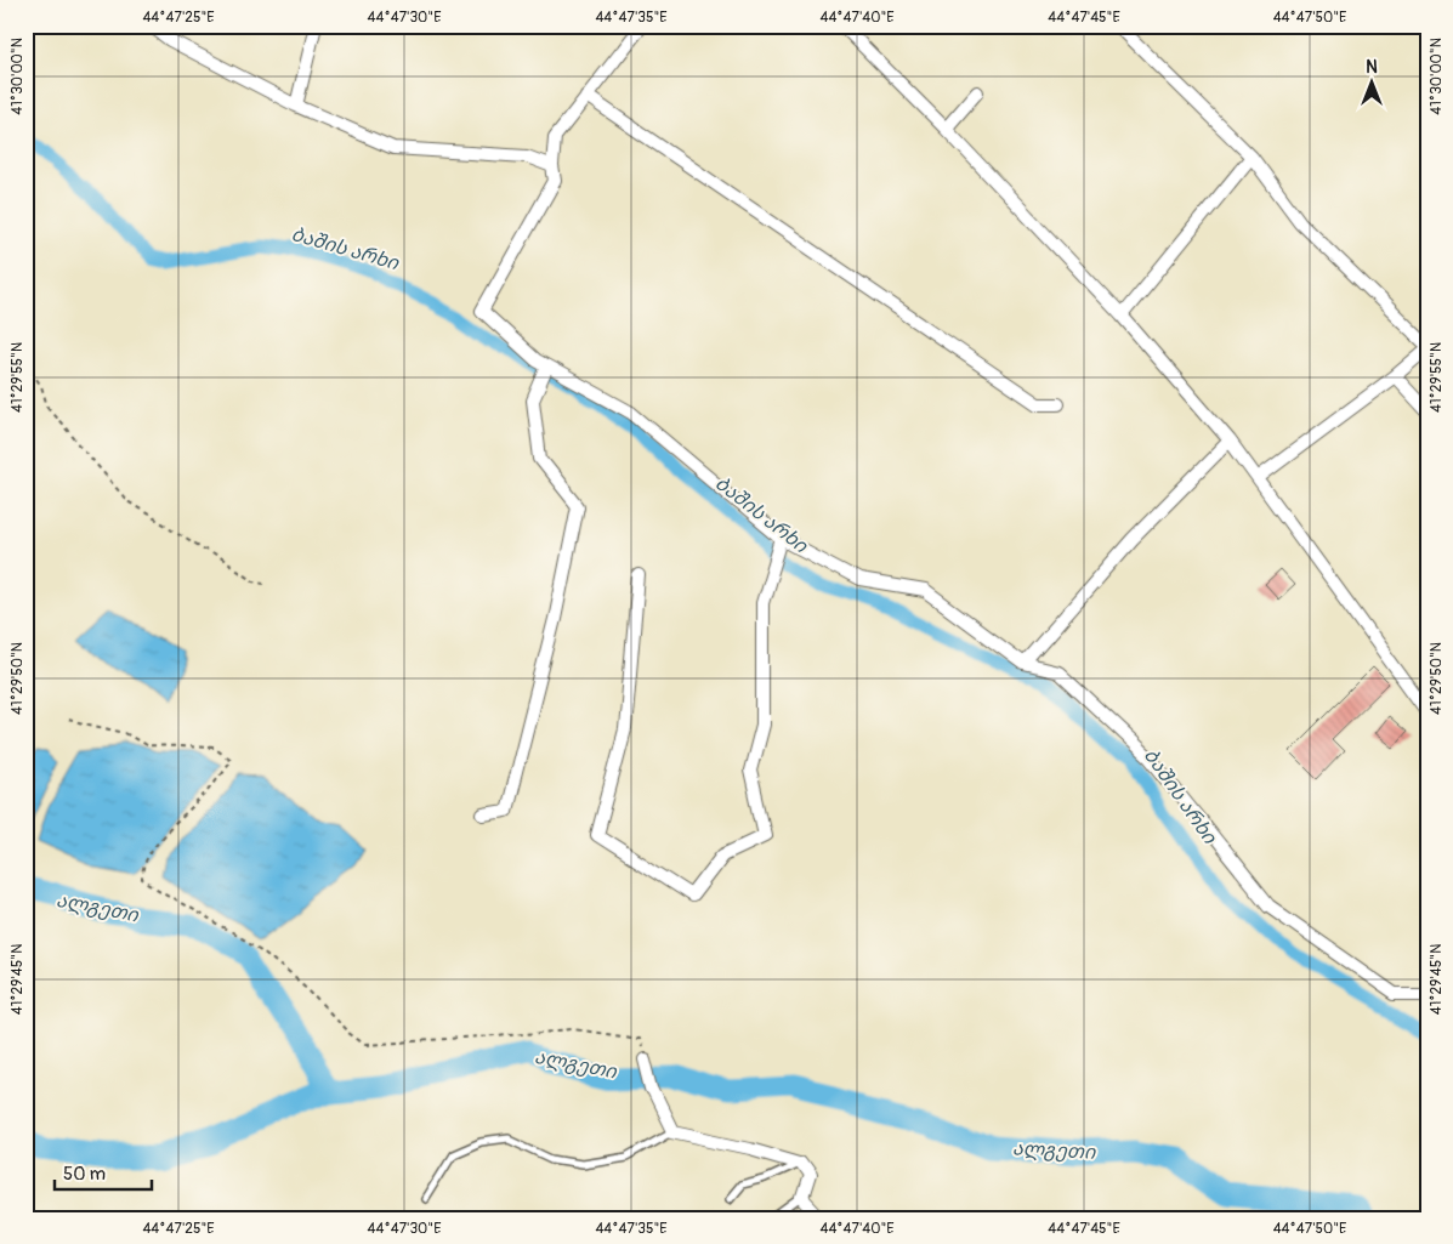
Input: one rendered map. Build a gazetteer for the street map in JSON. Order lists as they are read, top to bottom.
{
  "water": ["ბაშის არხი", "ალგეთი"],
  "scale_bar": "50 m",
  "north": "top",
  "coordinates": [
    "44°47'25\"E",
    "44°47'30\"E",
    "44°47'35\"E",
    "44°47'40\"E",
    "44°47'45\"E",
    "44°47'50\"E",
    "41°30'00\"N",
    "41°29'55\"N",
    "41°29'50\"N",
    "41°29'45\"N"
  ]
}
